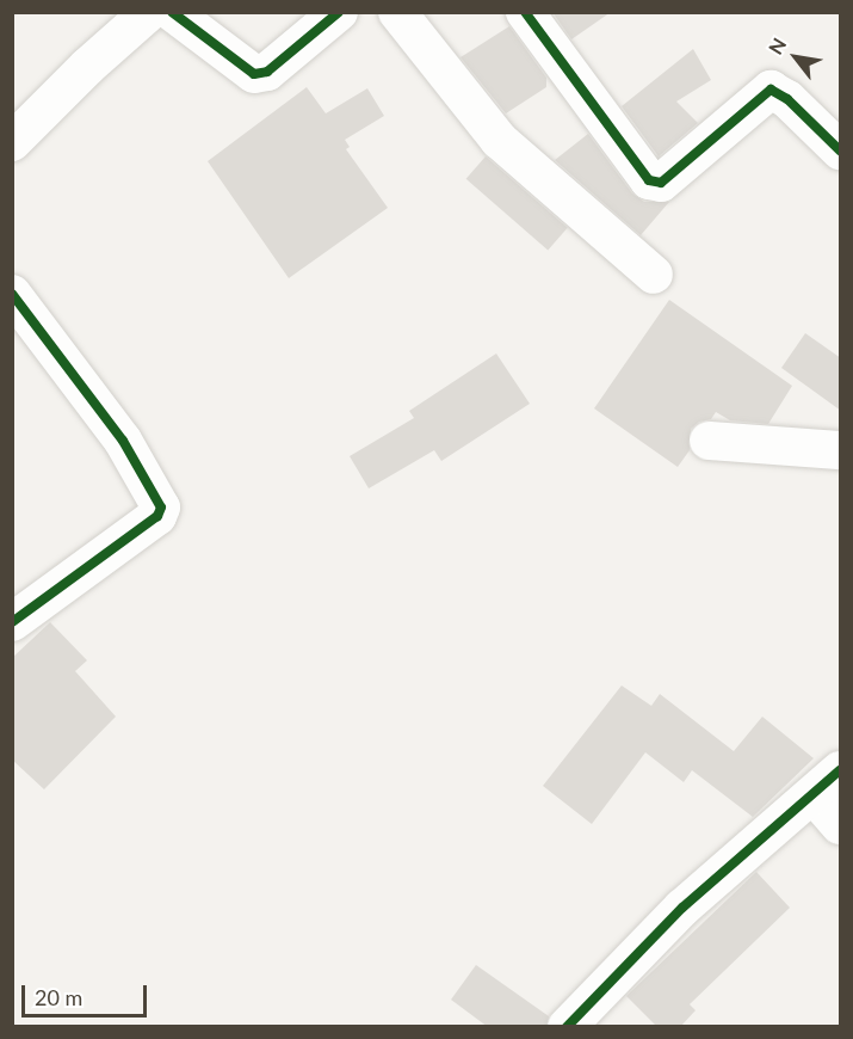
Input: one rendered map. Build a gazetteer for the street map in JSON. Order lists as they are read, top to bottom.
{
  "scale_bar": "20 m",
  "north": "top left"
}
